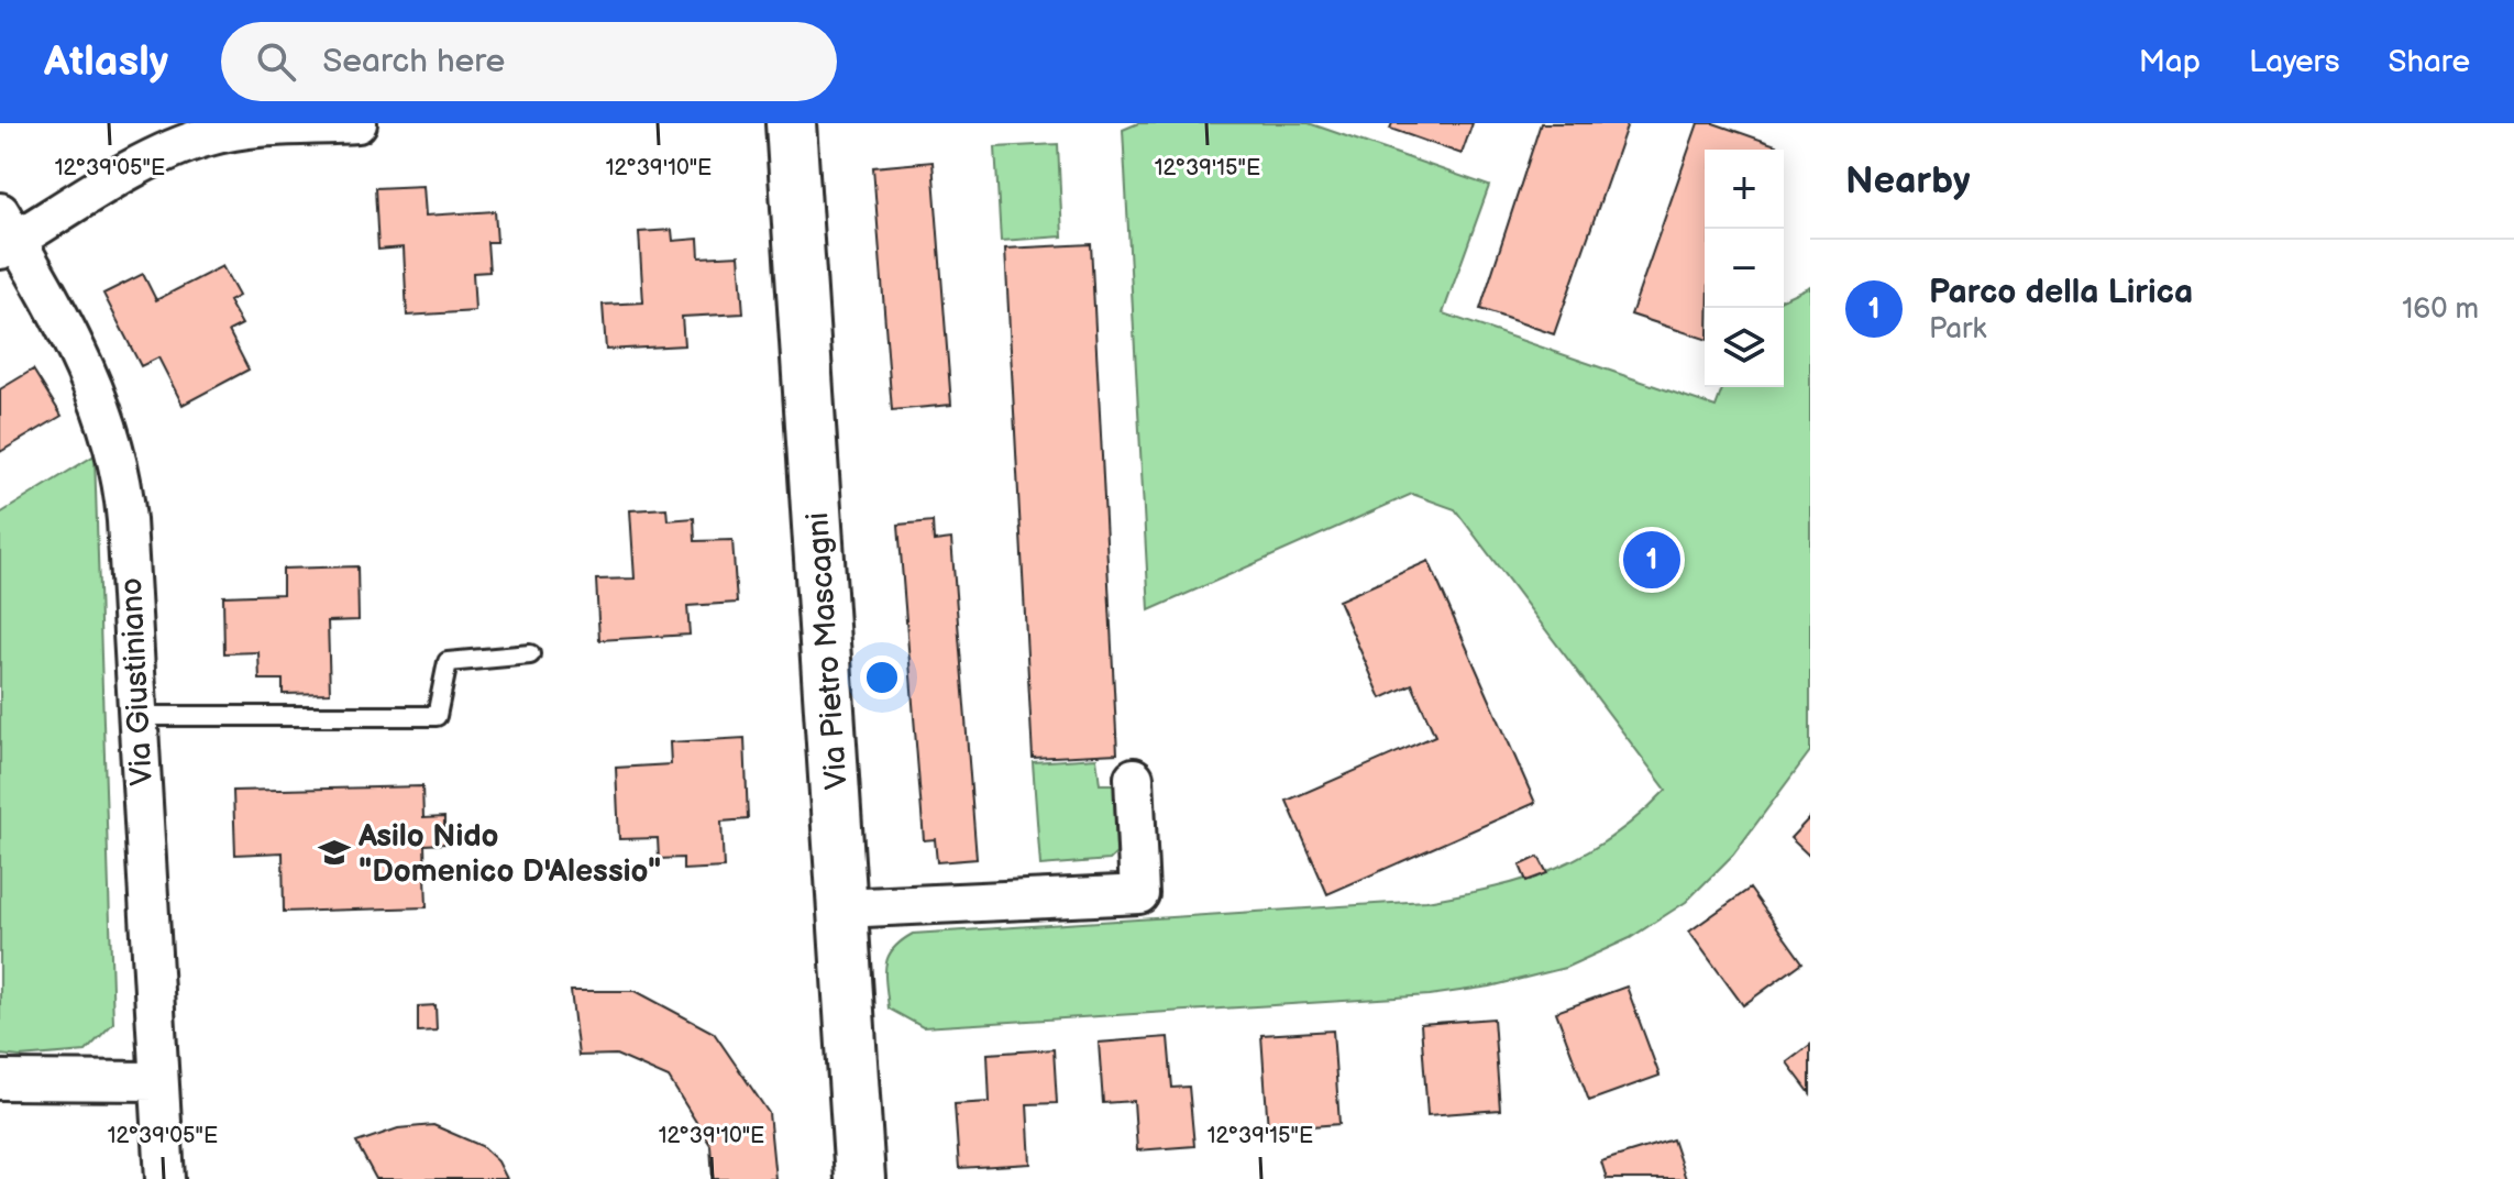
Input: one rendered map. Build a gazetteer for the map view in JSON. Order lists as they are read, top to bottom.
{
  "streets": {
    "street": ["Via Pietro Mascagni", "Via Giustiniano"]
  },
  "places": {
    "school or university": ["Asilo Nido \"Domenico D'Alessio\""]
  },
  "page": {
    "header": "Atlasly",
    "search": "Search here",
    "nav": ["Map", "Layers", "Share"],
    "heading": "Nearby",
    "map_buttons": ["+", "−"],
    "list": [
      {
        "mark": "1",
        "name": "Parco della Lirica",
        "note": "Park",
        "value": "160 m"
      }
    ],
    "pins": "1"
  },
  "coordinates": ["12°39'05\"E", "12°39'10\"E", "12°39'15\"E"]
}
